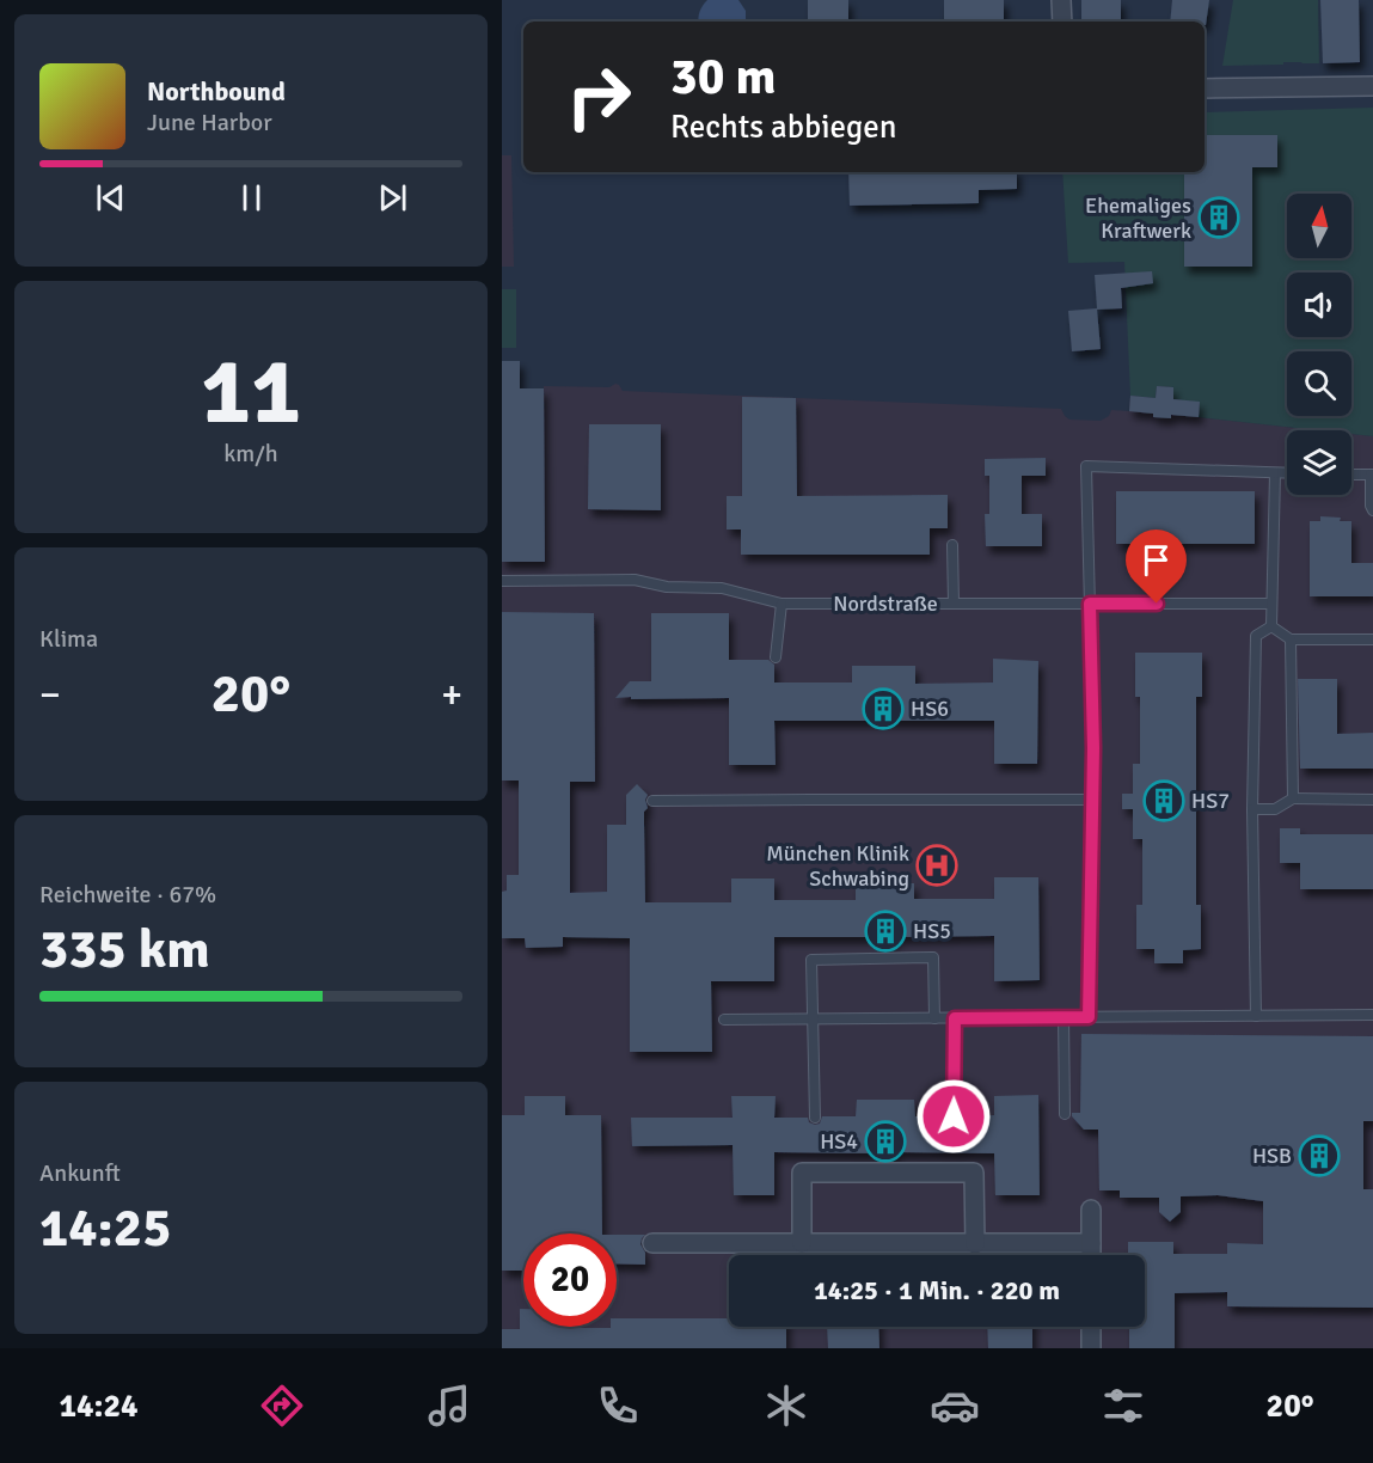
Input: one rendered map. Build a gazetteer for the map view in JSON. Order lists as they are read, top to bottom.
{
  "streets": {
    "lane": ["Nordstraße"]
  },
  "places": {
    "building": [
      "Ehemaliges Kraftwerk",
      "HS6",
      "HS7",
      "HS5",
      "HS4",
      "HSB"
    ],
    "hospital": ["München Klinik Schwabing"]
  },
  "north": "top",
  "page": {
    "turn": ["30 m", "Rechts abbiegen"],
    "song": ["Northbound", "June Harbor"],
    "tile": [
      ["11", "km/h"],
      "Klima",
      ["Reichweite · 67%", "335 km"],
      ["Ankunft", "14:25"]
    ],
    "heat": ["−", "20°", "+"],
    "limit": "20",
    "trip": "14:25 · 1 Min. · 220 m",
    "tabs": ["14:24", "20°"]
  }
}
